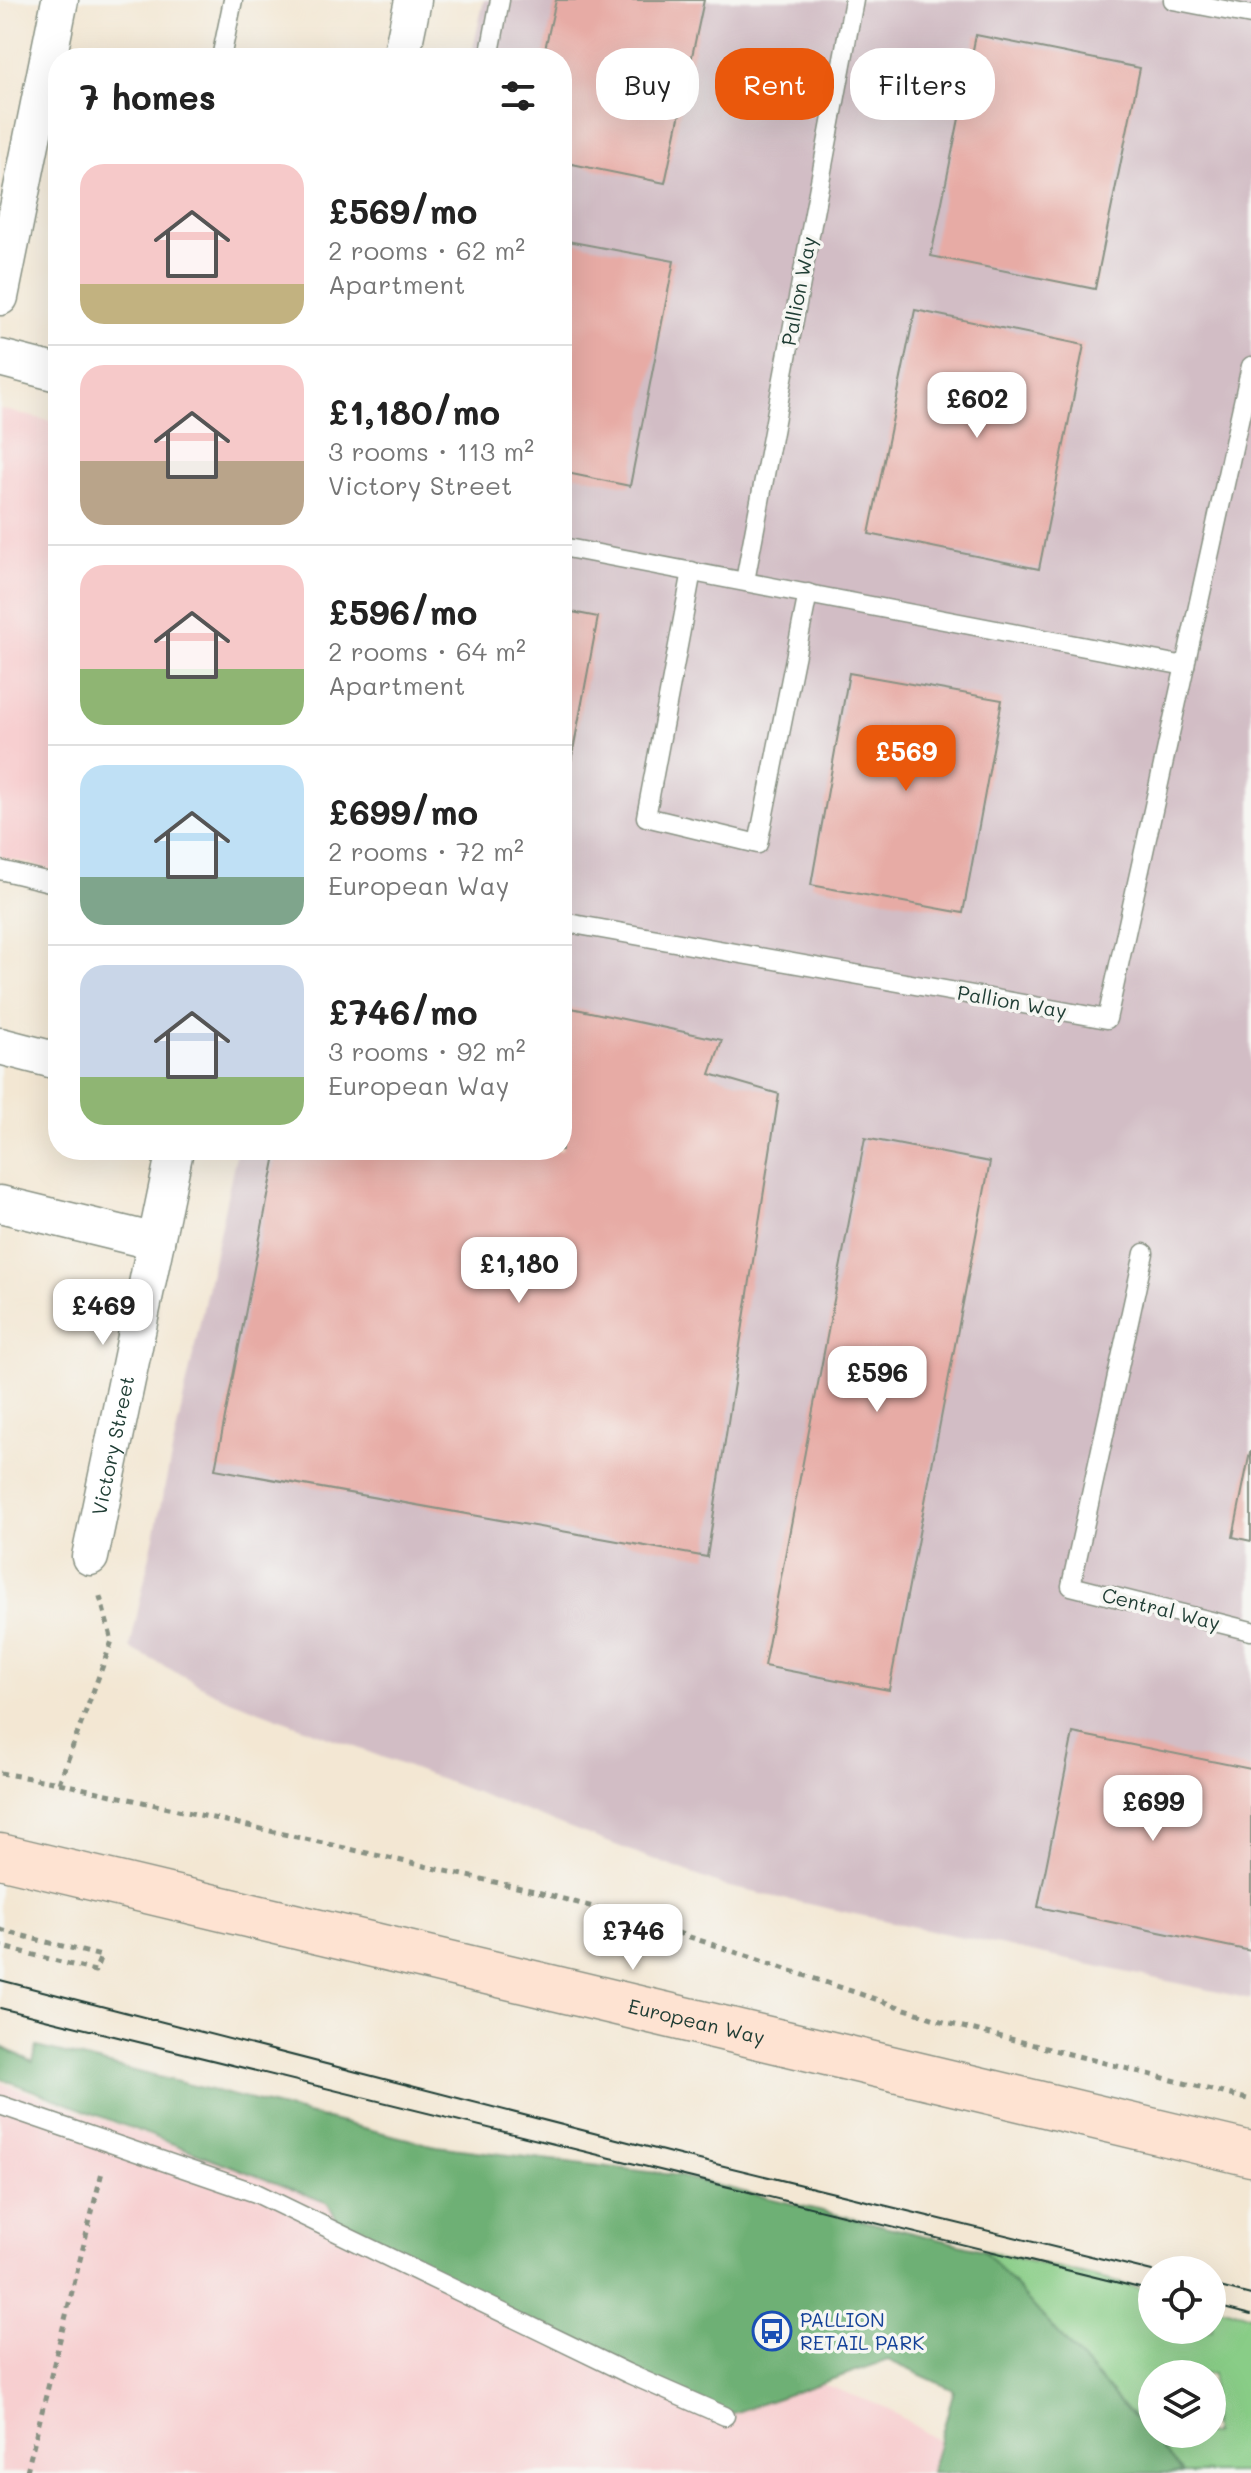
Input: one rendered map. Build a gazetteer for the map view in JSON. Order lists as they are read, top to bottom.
{
  "streets": {
    "street": ["Victory Street", "European Way"],
    "lane": ["Pallion Way", "Central Way"]
  },
  "places": {
    "bus stop": ["PALLION RETAIL PARK"]
  },
  "page": {
    "chip": ["Buy", "Rent", "Filters"],
    "heading": "7 homes",
    "list": [
      {
        "name": "£569/mo",
        "note": "2 rooms · 62 m² · Apartment"
      },
      {
        "name": "£1,180/mo",
        "note": "3 rooms · 113 m² · Victory Street"
      },
      {
        "name": "£596/mo",
        "note": "2 rooms · 64 m² · Apartment"
      },
      {
        "name": "£699/mo",
        "note": "2 rooms · 72 m² · European Way"
      },
      {
        "name": "£746/mo",
        "note": "3 rooms · 92 m² · European Way"
      }
    ],
    "price": [
      "£602",
      "£569",
      "£1,180",
      "£469",
      "£596",
      "£699",
      "£746"
    ]
  }
}
